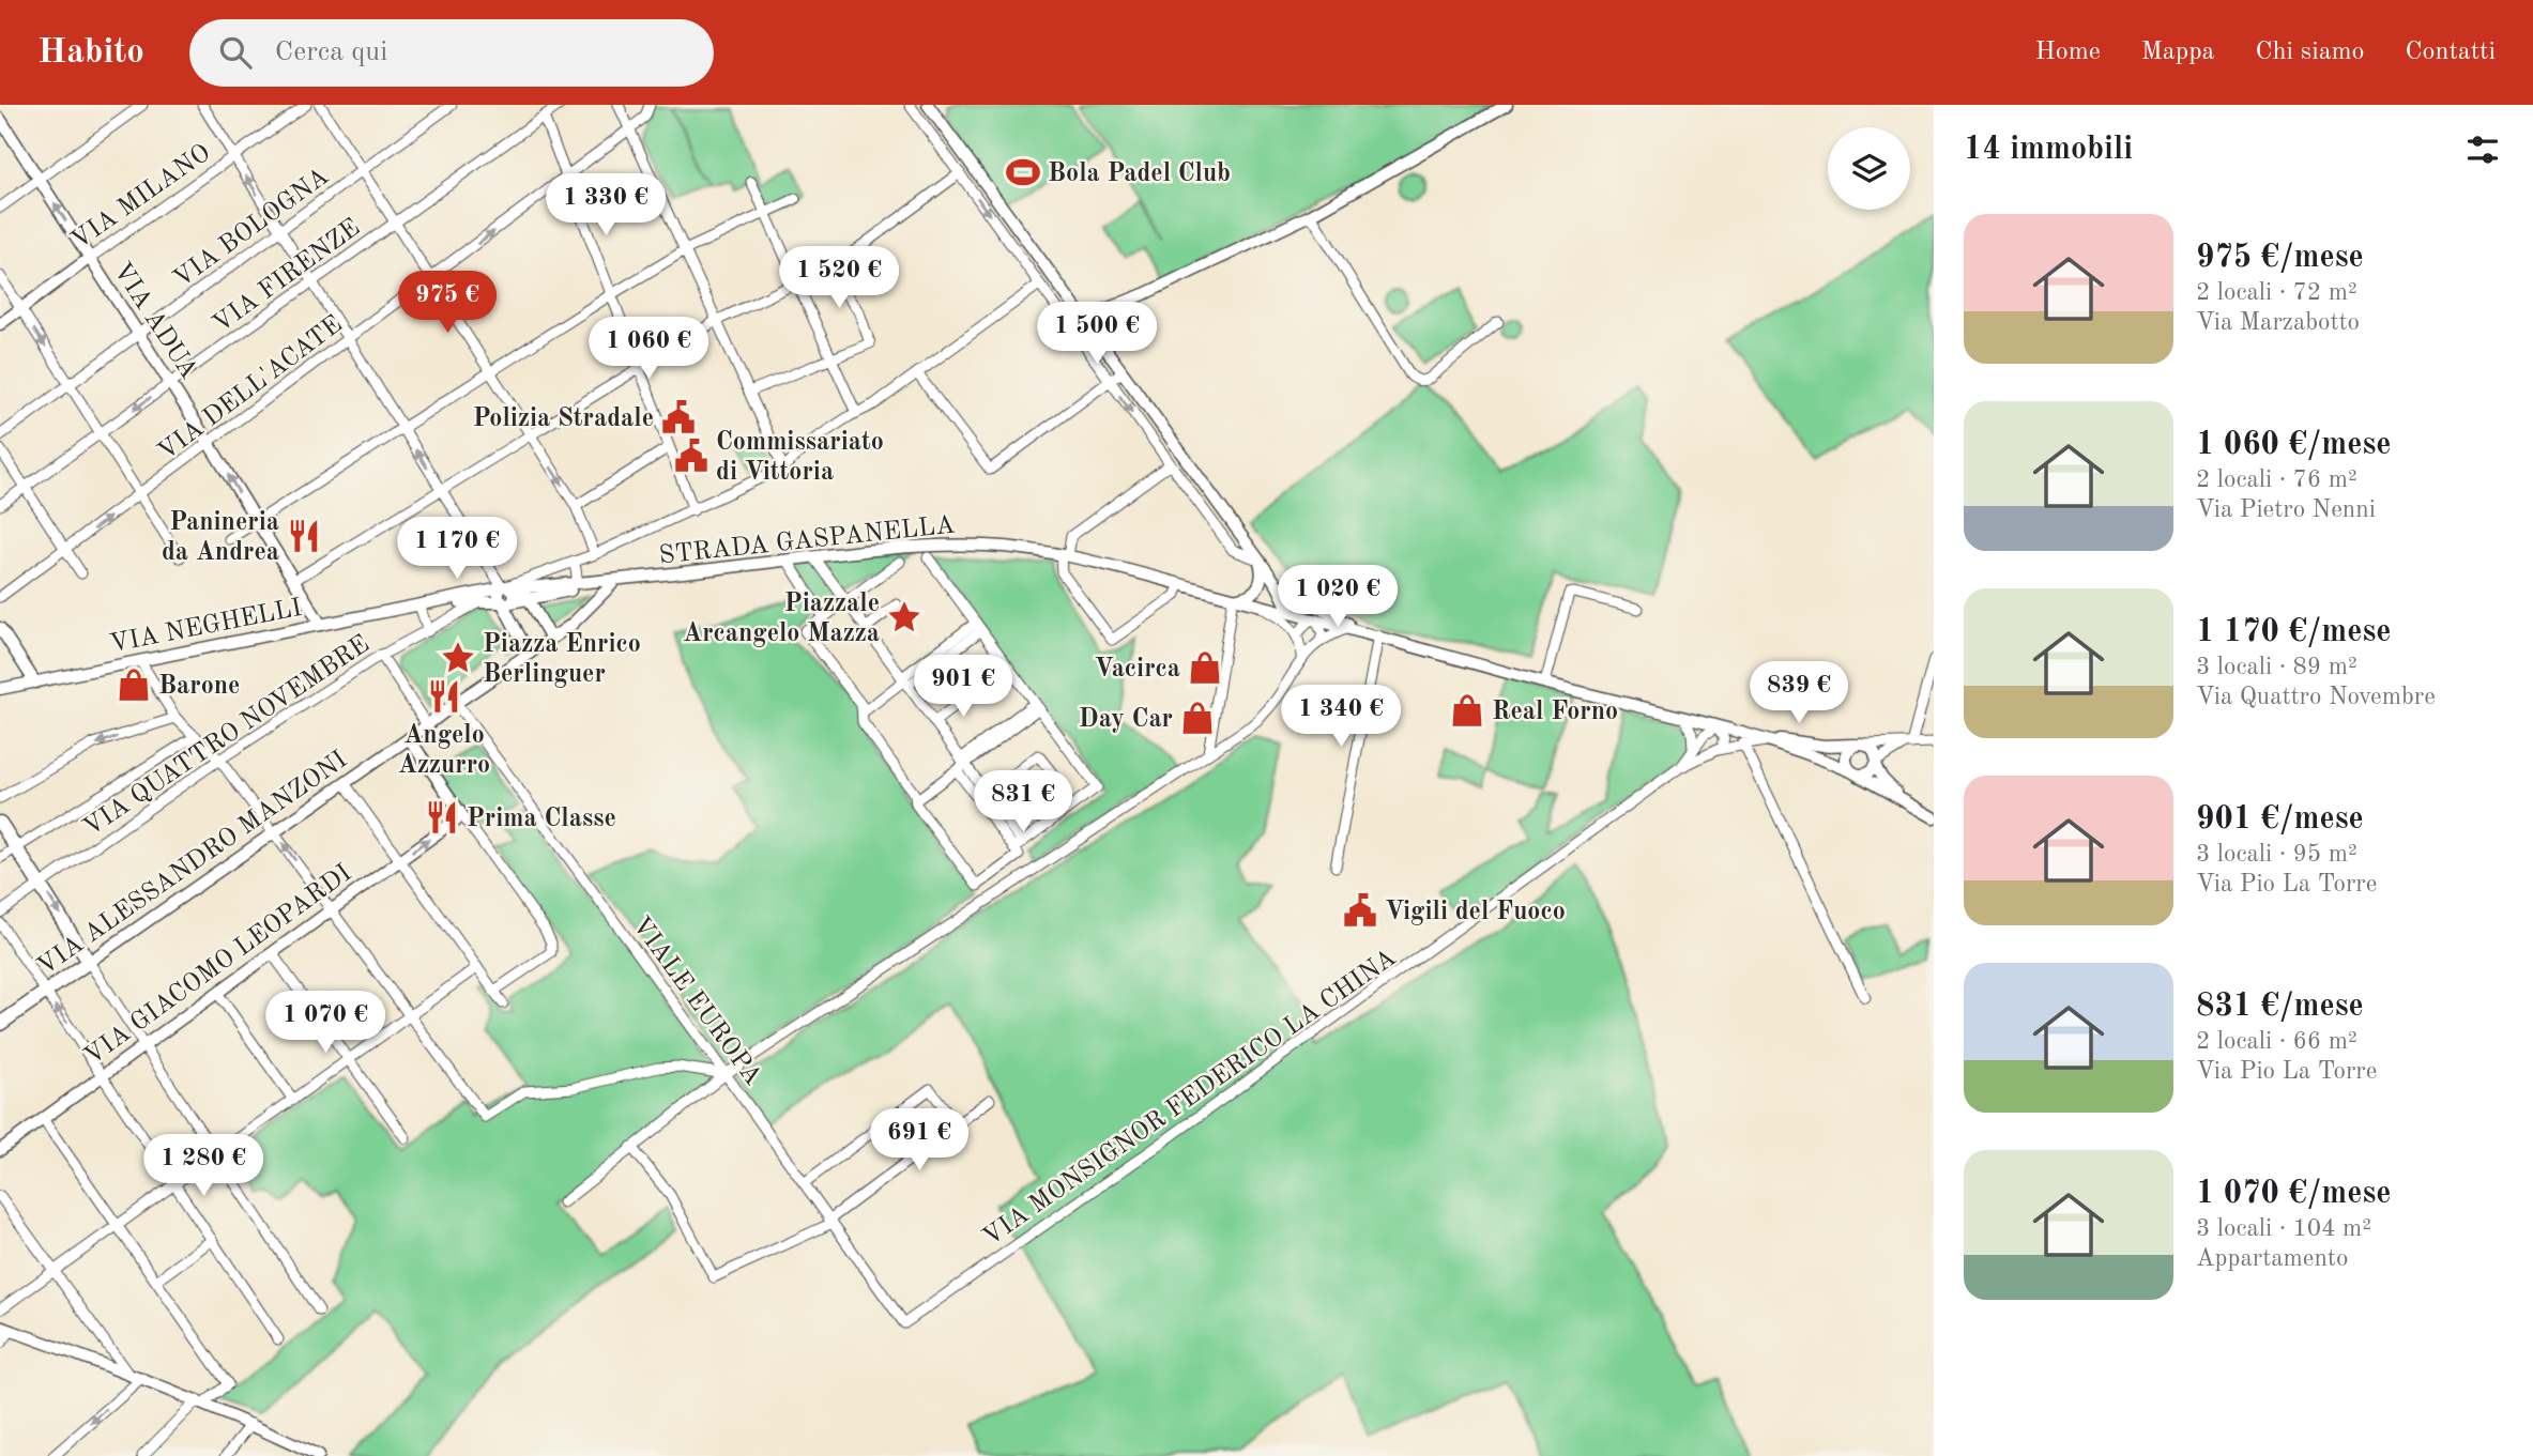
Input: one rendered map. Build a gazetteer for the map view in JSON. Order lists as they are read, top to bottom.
{
  "streets": {
    "main road": ["VIA ALESSANDRO MANZONI"],
    "street": [
      "VIA MILANO",
      "VIA BOLOGNA",
      "VIA FIRENZE",
      "VIA ADUA",
      "VIA DELL'ACATE",
      "STRADA GASPANELLA",
      "VIA NEGHELLI",
      "VIA QUATTRO NOVEMBRE",
      "VIA GIACOMO LEOPARDI",
      "VIALE EUROPA",
      "VIA MONSIGNOR FEDERICO LA CHINA"
    ]
  },
  "crossings": [
    ["VIA MILANO", "VIA ADUA"],
    ["VIA BOLOGNA", "VIA ADUA"],
    ["VIA FIRENZE", "VIA ADUA"],
    ["VIA ADUA", "VIA DELL'ACATE"],
    ["VIA ADUA", "VIA NEGHELLI"],
    ["STRADA GASPANELLA", "VIA ALESSANDRO MANZONI"],
    ["VIA ALESSANDRO MANZONI", "VIALE EUROPA"],
    ["VIALE EUROPA", "VIA MONSIGNOR FEDERICO LA CHINA"]
  ],
  "places": {
    "sports": ["Bola Padel Club"],
    "public building": ["Polizia Stradale", "Commissariato di Vittoria", "Vigili del Fuoco"],
    "restaurant": ["Panineria da Andrea", "Angelo Azzurro", "Prima Classe"],
    "place": ["Piazzale Arcangelo Mazza", "Piazza Enrico Berlinguer"],
    "shop": [
      "Vacirca",
      "Barone",
      "Real Forno",
      "Day Car"
    ]
  },
  "page": {
    "header": "Habito",
    "search": "Cerca qui",
    "nav": [
      "Home",
      "Mappa",
      "Chi siamo",
      "Contatti"
    ],
    "heading": "14 immobili",
    "price": [
      "1 330 €",
      "1 520 €",
      "975 €",
      "1 500 €",
      "1 060 €",
      "1 170 €",
      "1 020 €",
      "901 €",
      "839 €",
      "1 340 €",
      "831 €",
      "1 070 €",
      "691 €",
      "1 280 €"
    ],
    "list": [
      {
        "name": "975 €/mese",
        "note": "2 locali · 72 m² · Via Marzabotto"
      },
      {
        "name": "1 060 €/mese",
        "note": "2 locali · 76 m² · Via Pietro Nenni"
      },
      {
        "name": "1 170 €/mese",
        "note": "3 locali · 89 m² · Via Quattro Novembre"
      },
      {
        "name": "901 €/mese",
        "note": "3 locali · 95 m² · Via Pio La Torre"
      },
      {
        "name": "831 €/mese",
        "note": "2 locali · 66 m² · Via Pio La Torre"
      },
      {
        "name": "1 070 €/mese",
        "note": "3 locali · 104 m² · Appartamento"
      }
    ]
  }
}
